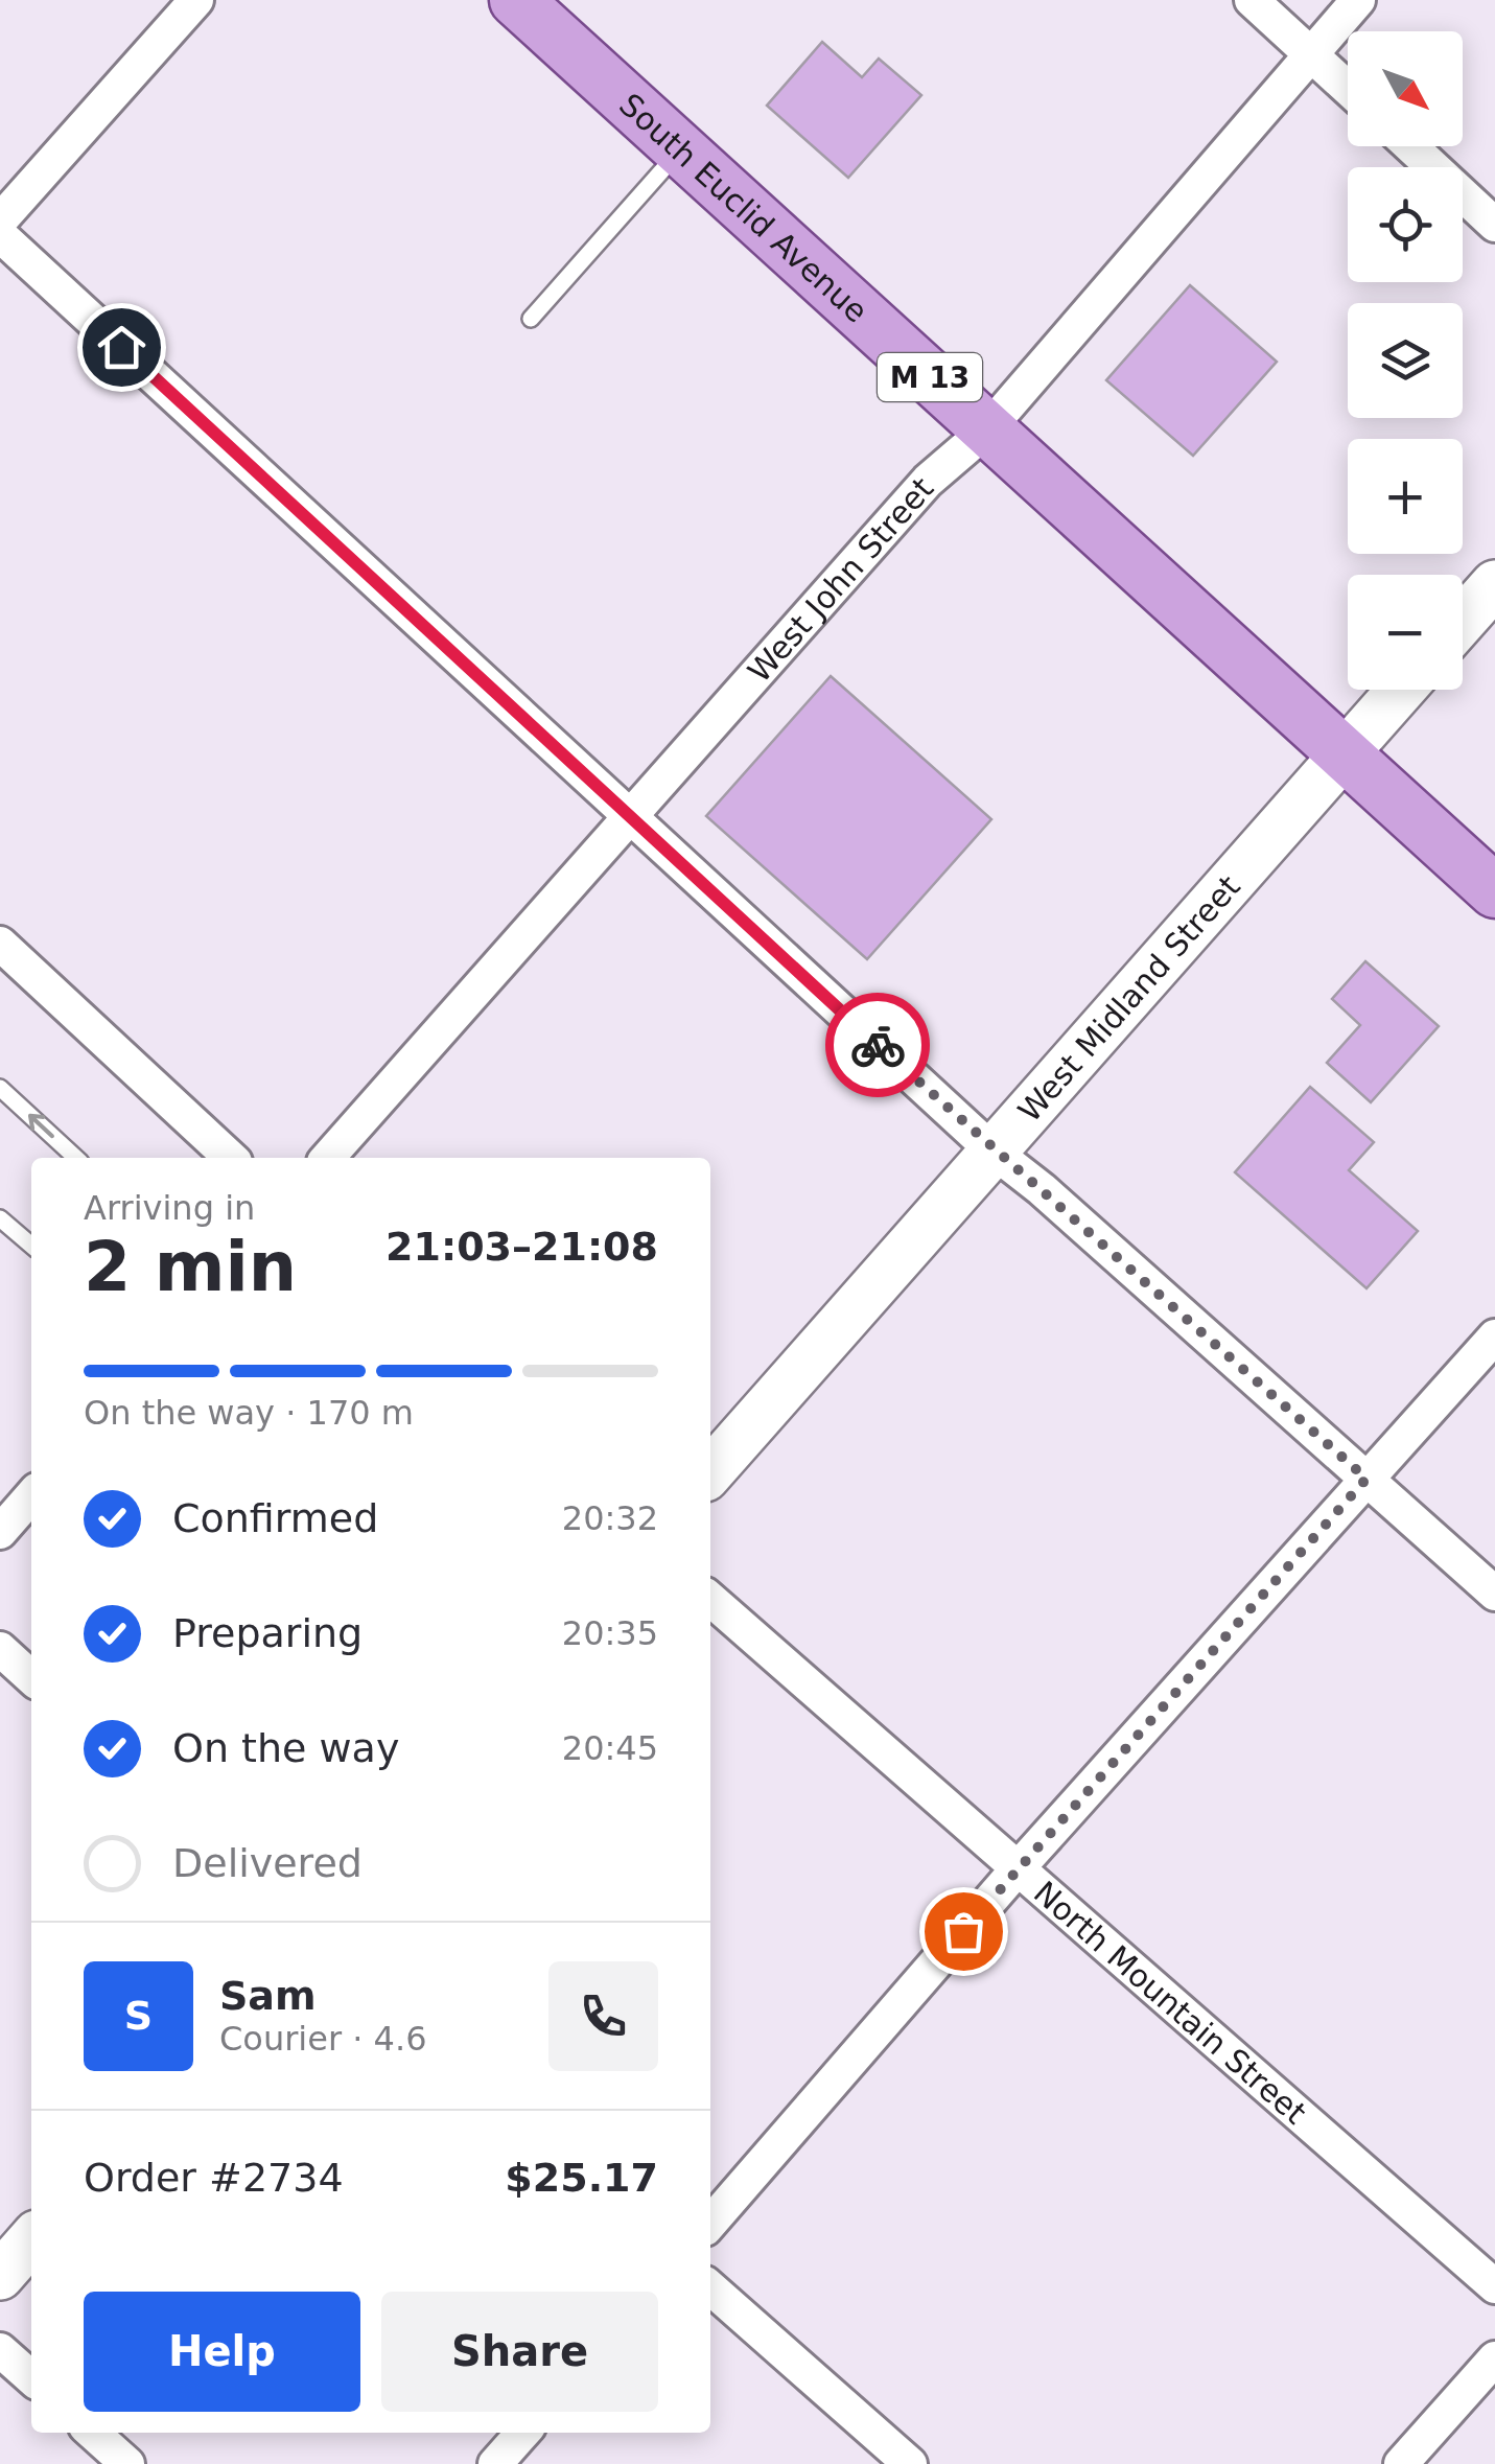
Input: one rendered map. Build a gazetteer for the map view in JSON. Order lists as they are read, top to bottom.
{
  "streets": {
    "main road": ["South Euclid Avenue", "M 13", "West Midland Street"],
    "street": ["West John Street", "North Mountain Street"]
  },
  "crossings": [
    ["South Euclid Avenue", "M 13"],
    ["South Euclid Avenue", "West John Street"],
    ["South Euclid Avenue", "West Midland Street"],
    ["M 13", "West Midland Street"]
  ],
  "north": "bottom right",
  "page": {
    "map_buttons": ["+", "−"],
    "heading": ["2 min", "Arriving in", "21:03–21:08"],
    "panel": [
      "Sam",
      "Courier · 4.6",
      "Order #2734",
      "$25.17"
    ],
    "bar": "On the way · 170 m",
    "list": [
      ["Confirmed", "20:32"],
      ["Preparing", "20:35"],
      ["On the way", "20:45"],
      "Delivered"
    ],
    "round": "S",
    "buttons": ["Help", "Share"]
  }
}
